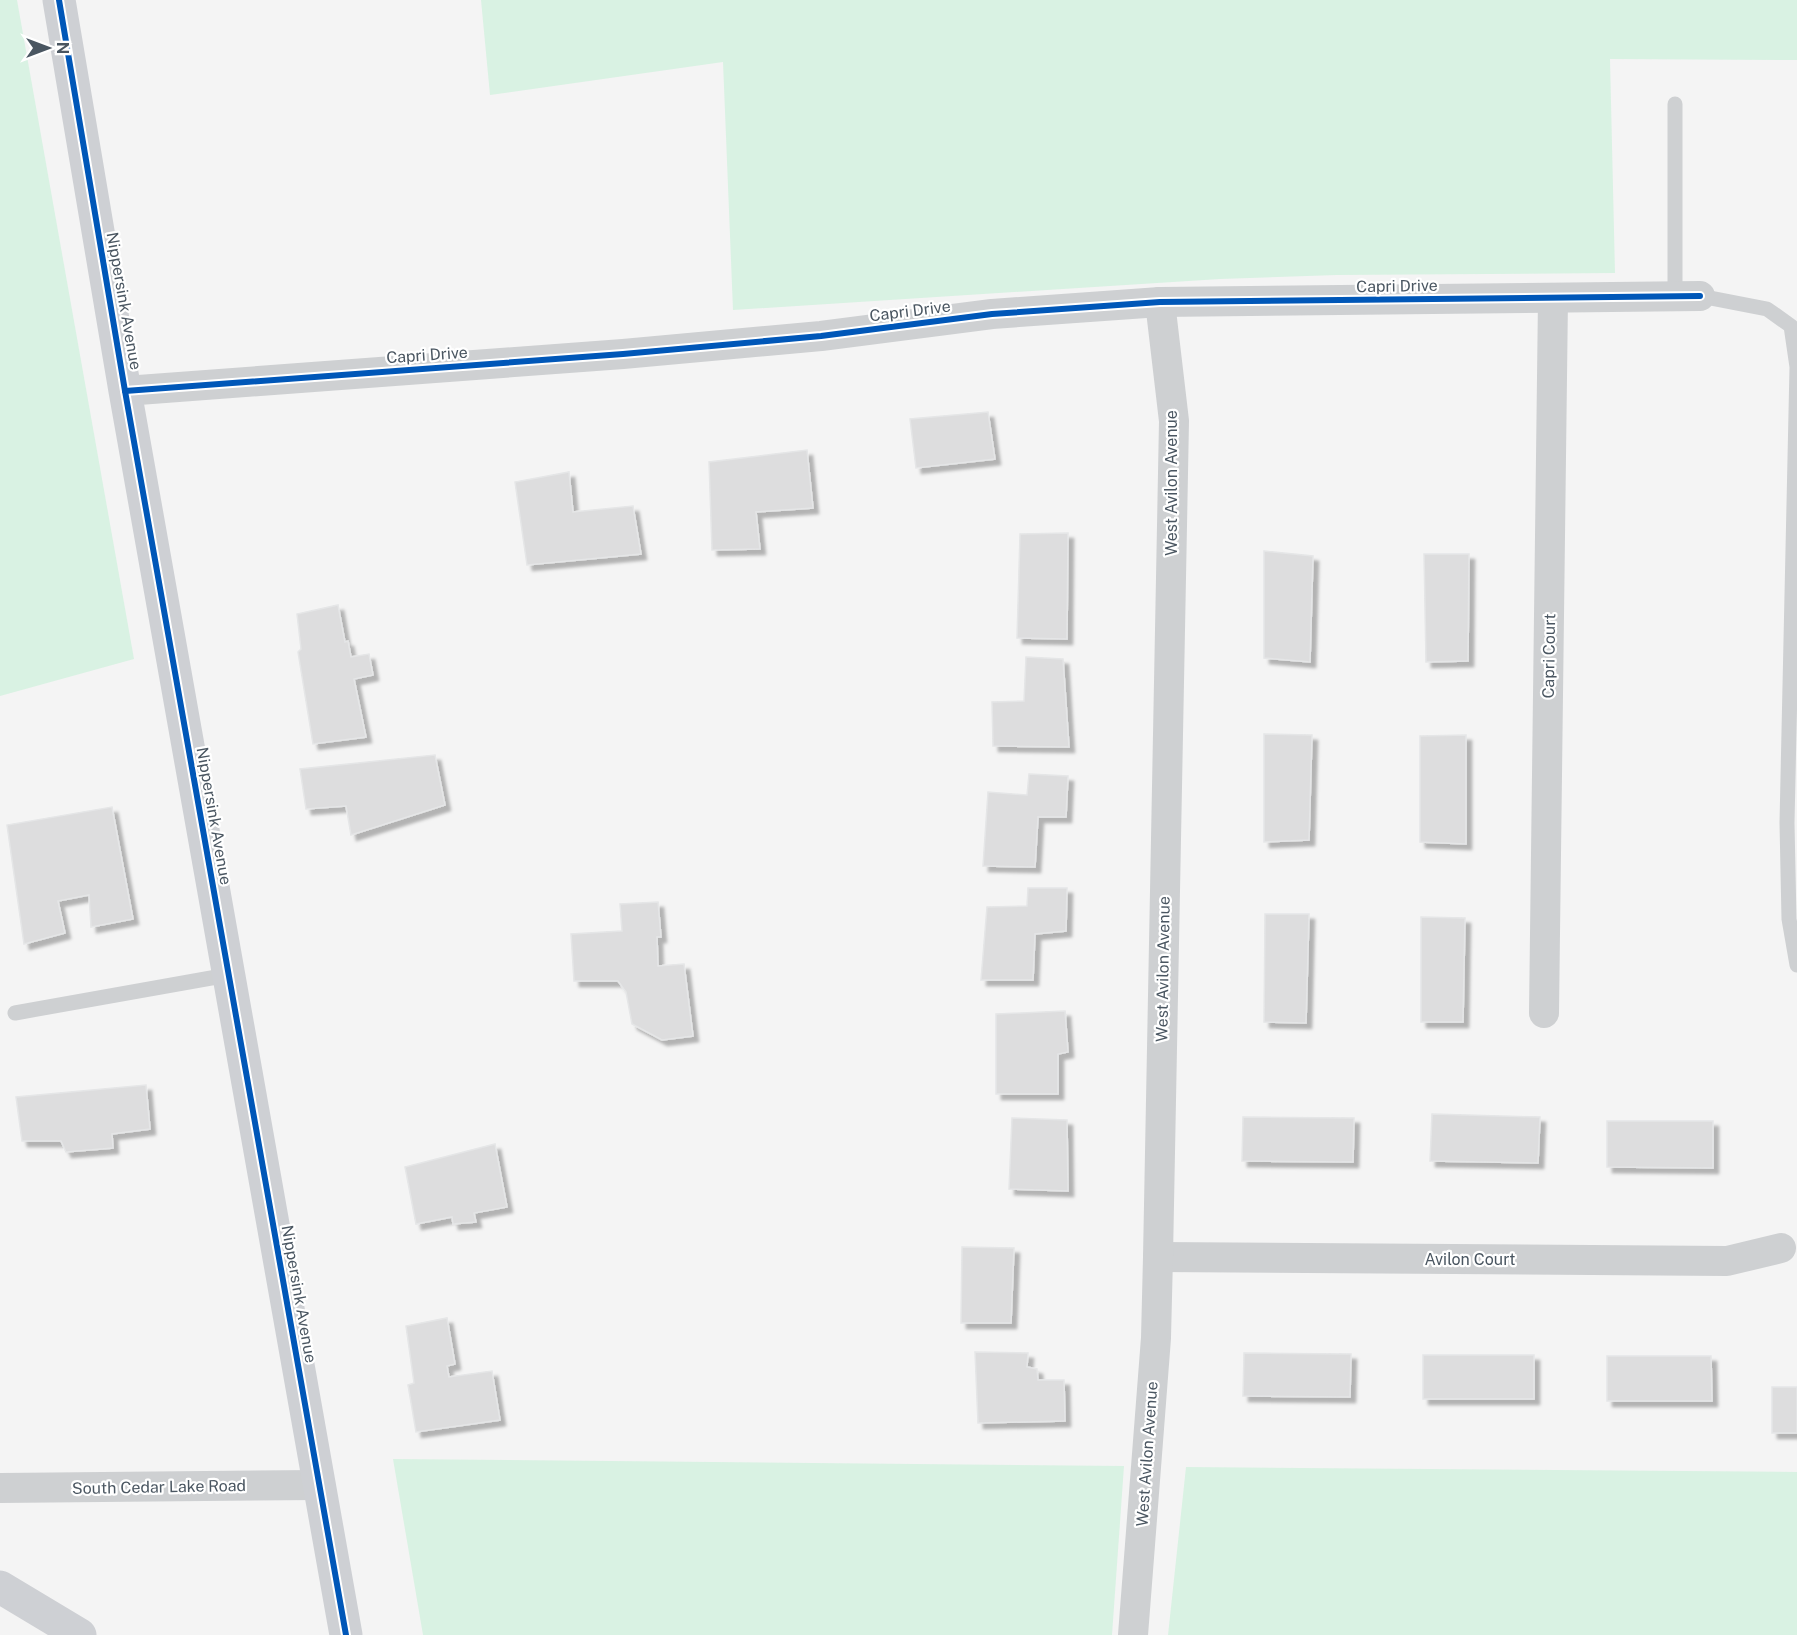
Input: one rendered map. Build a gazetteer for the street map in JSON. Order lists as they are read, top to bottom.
{
  "streets": {
    "street": [
      "Capri Drive",
      "Nippersink Avenue",
      "West Avilon Avenue",
      "Capri Court",
      "Avilon Court",
      "South Cedar Lake Road"
    ]
  },
  "crossings": [
    ["Capri Drive", "Nippersink Avenue"],
    ["Capri Drive", "West Avilon Avenue"],
    ["Capri Drive", "Capri Court"],
    ["Nippersink Avenue", "South Cedar Lake Road"],
    ["West Avilon Avenue", "Avilon Court"]
  ],
  "north": "right"
}
